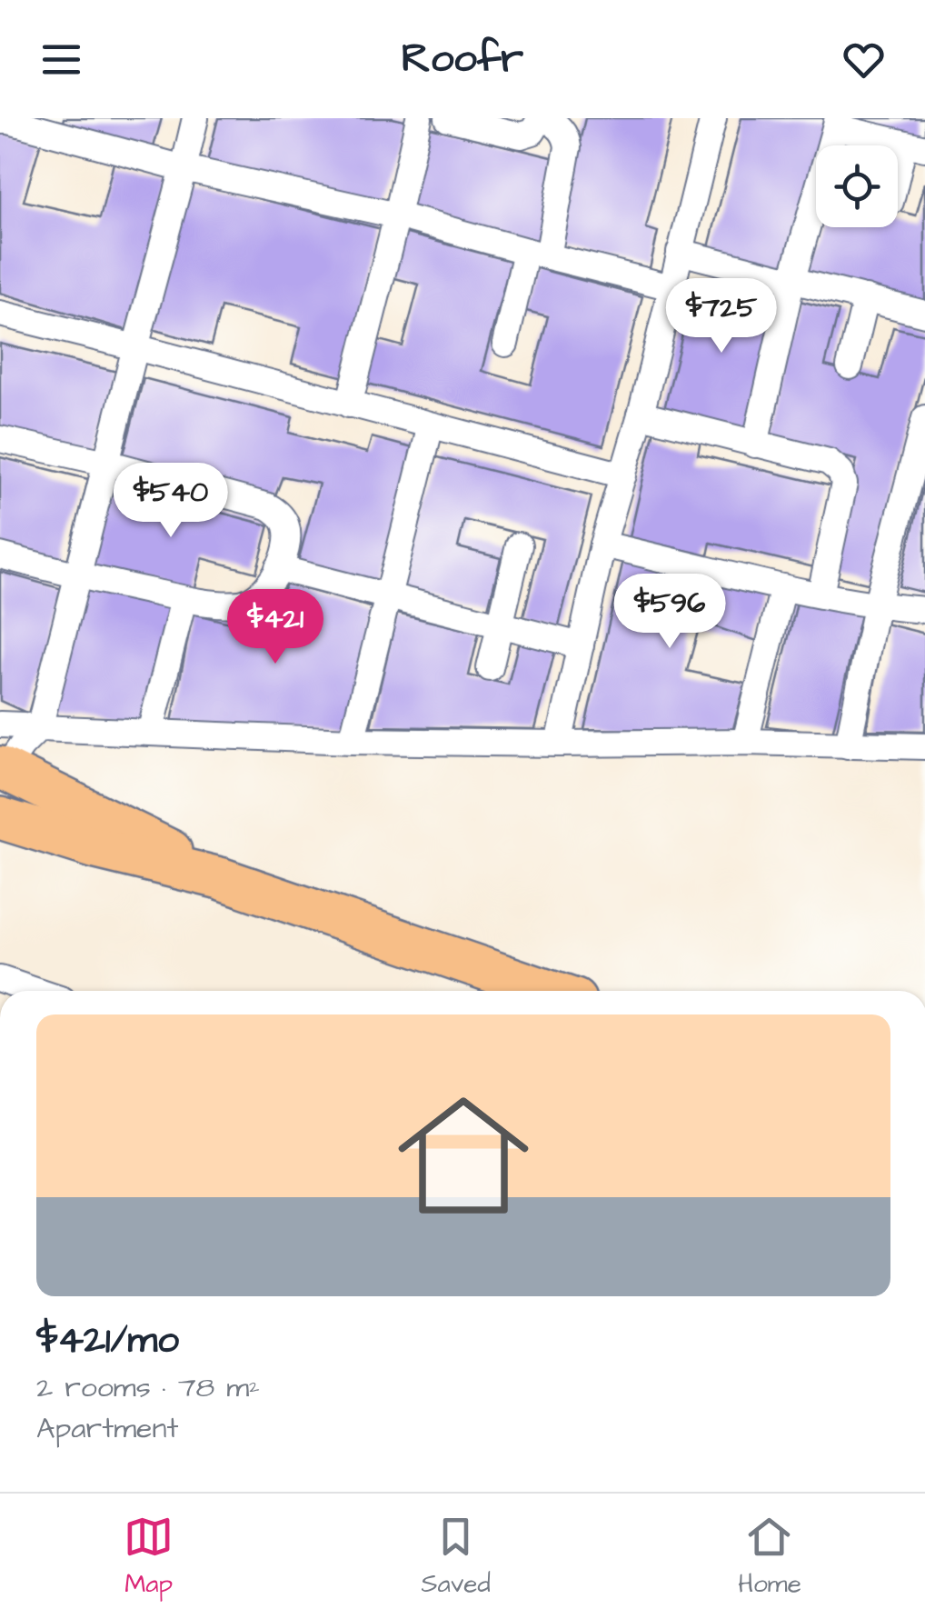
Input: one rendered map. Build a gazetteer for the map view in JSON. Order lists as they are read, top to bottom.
{
  "page": {
    "header": "Roofr",
    "price": [
      "$725",
      "$540",
      "$596",
      "$421"
    ],
    "list": [
      {
        "name": "$421/mo",
        "note": "2 rooms · 78 m² · Apartment"
      }
    ],
    "tabs": ["Map", "Saved", "Home"]
  }
}
